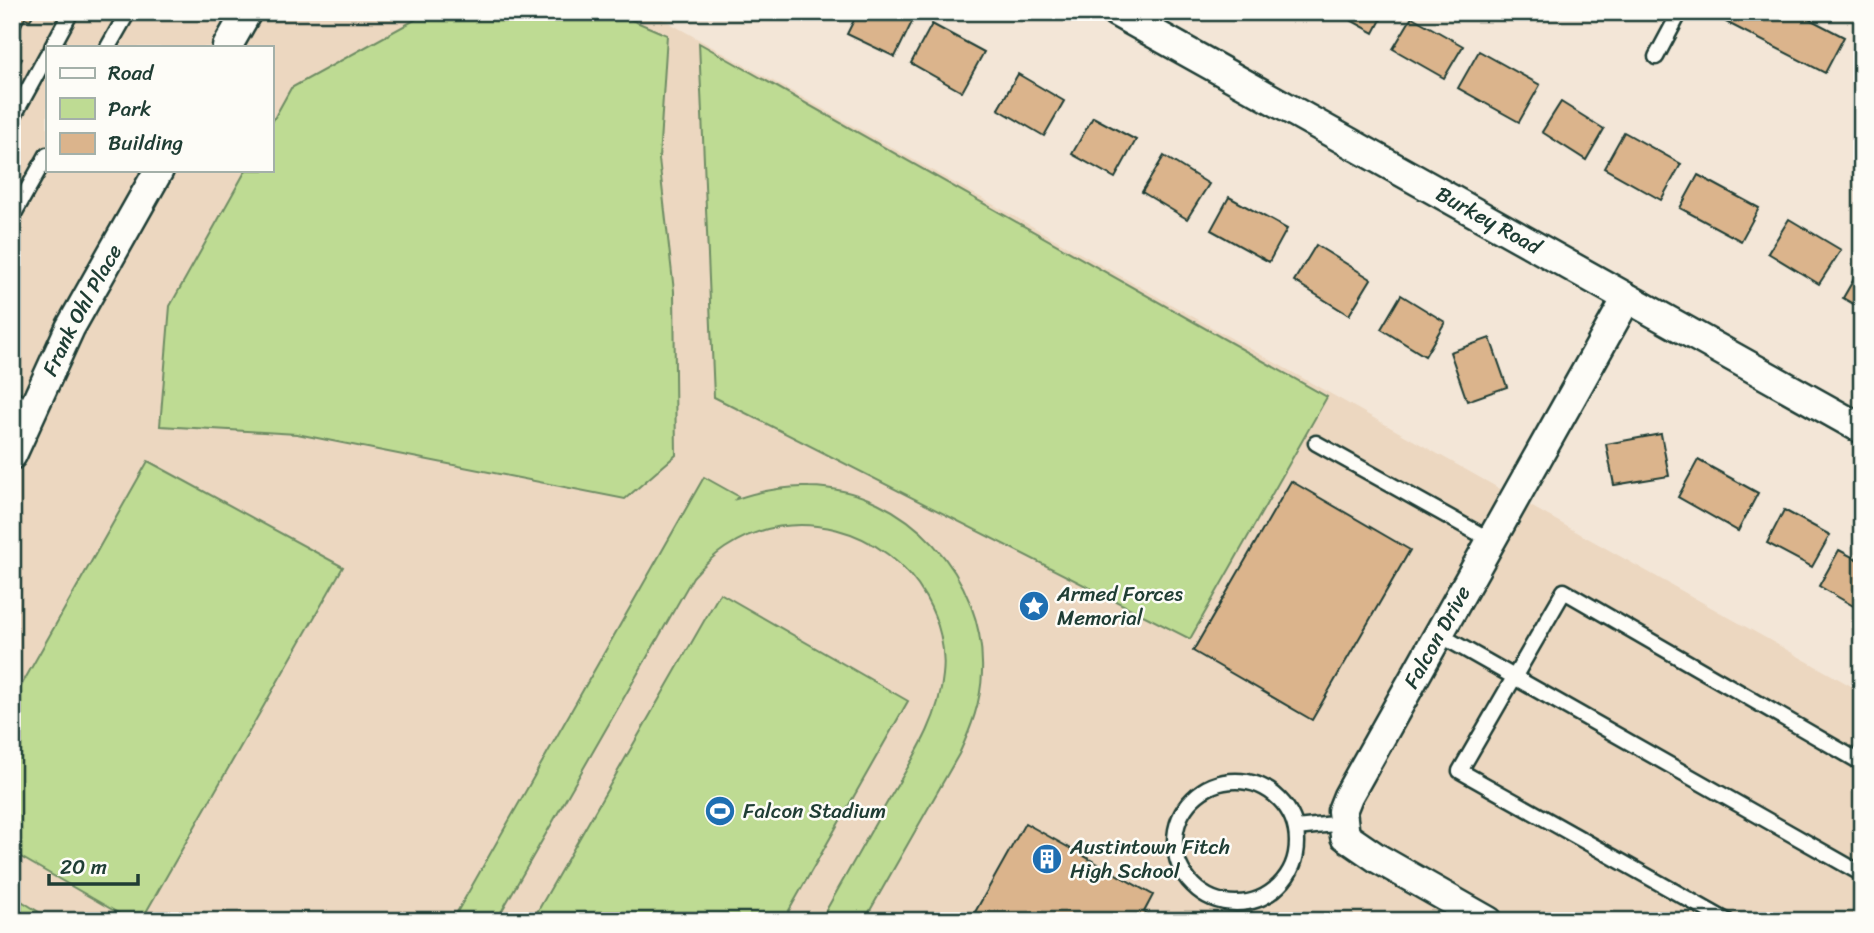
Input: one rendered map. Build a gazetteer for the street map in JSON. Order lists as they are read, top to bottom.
{
  "streets": {
    "street": ["Burkey Road", "Frank Ohl Place", "Falcon Drive"]
  },
  "crossings": [
    ["Burkey Road", "Falcon Drive"]
  ],
  "places": {
    "place": ["Armed Forces Memorial"],
    "sports": ["Falcon Stadium"],
    "building": ["Austintown Fitch High School"]
  },
  "legend": ["Road", "Park", "Building"],
  "scale_bar": "20 m"
}
